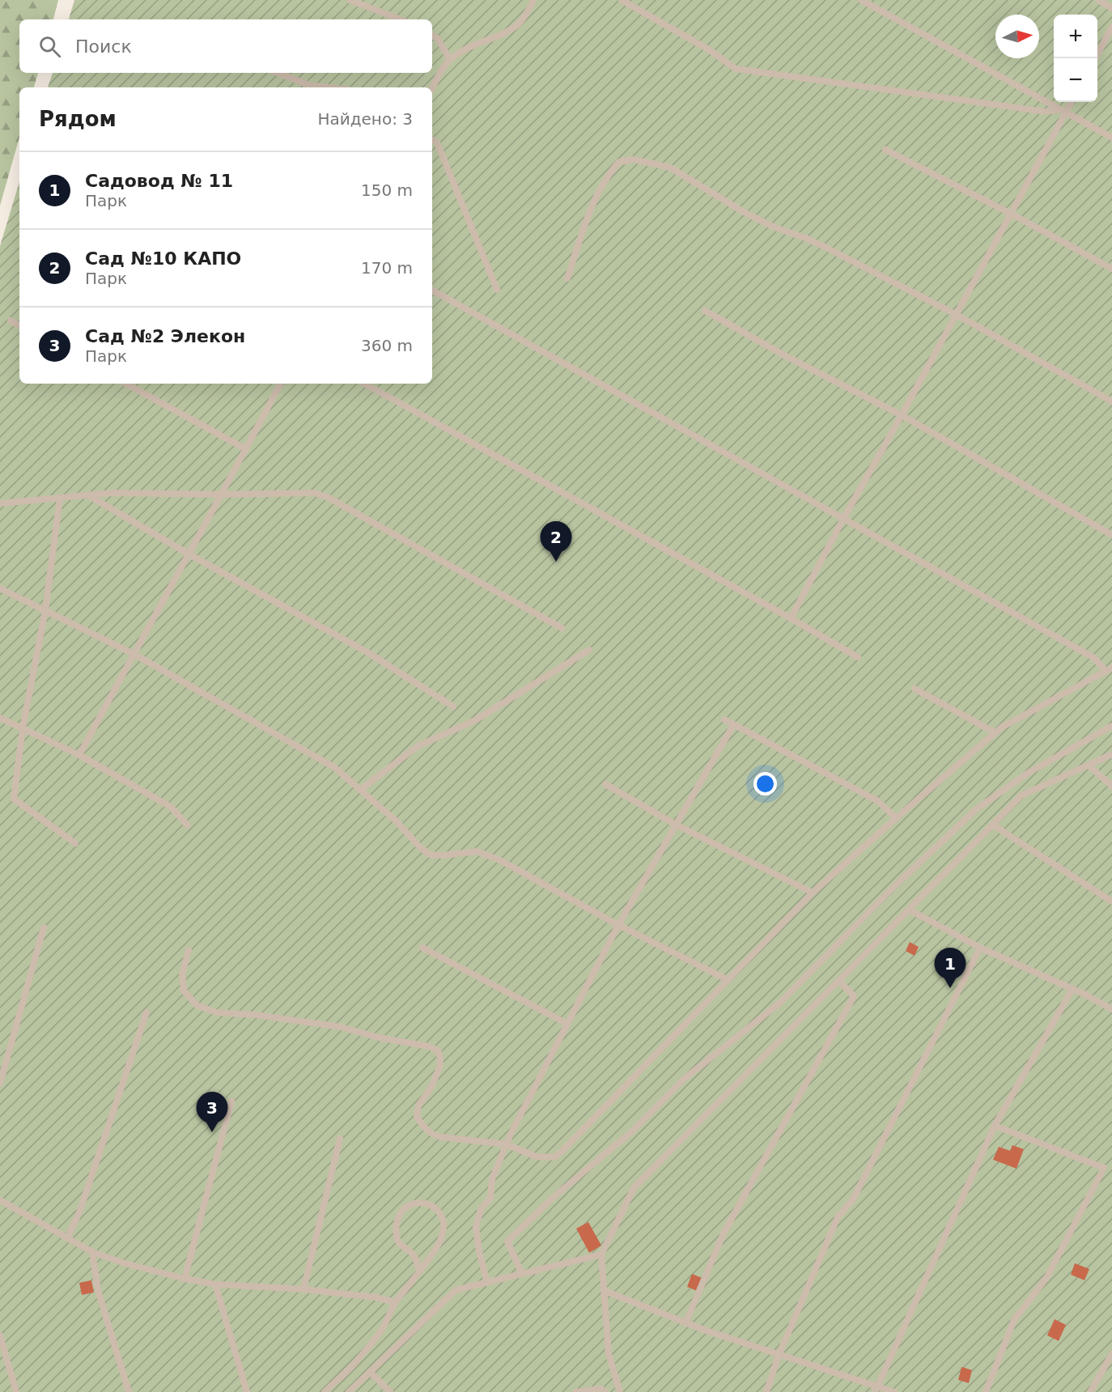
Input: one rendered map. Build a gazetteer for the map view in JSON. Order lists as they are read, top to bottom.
{
  "north": "right",
  "page": {
    "map_buttons": ["+", "−"],
    "search": "Поиск",
    "heading": ["Рядом", "Найдено: 3"],
    "list": [
      {
        "mark": "1",
        "name": "Садовод № 11",
        "note": "Парк",
        "value": "150 m"
      },
      {
        "mark": "2",
        "name": "Сад №10 КАПО",
        "note": "Парк",
        "value": "170 m"
      },
      {
        "mark": "3",
        "name": "Сад №2 Элекон",
        "note": "Парк",
        "value": "360 m"
      }
    ],
    "pins": ["2", "1", "3"]
  }
}
